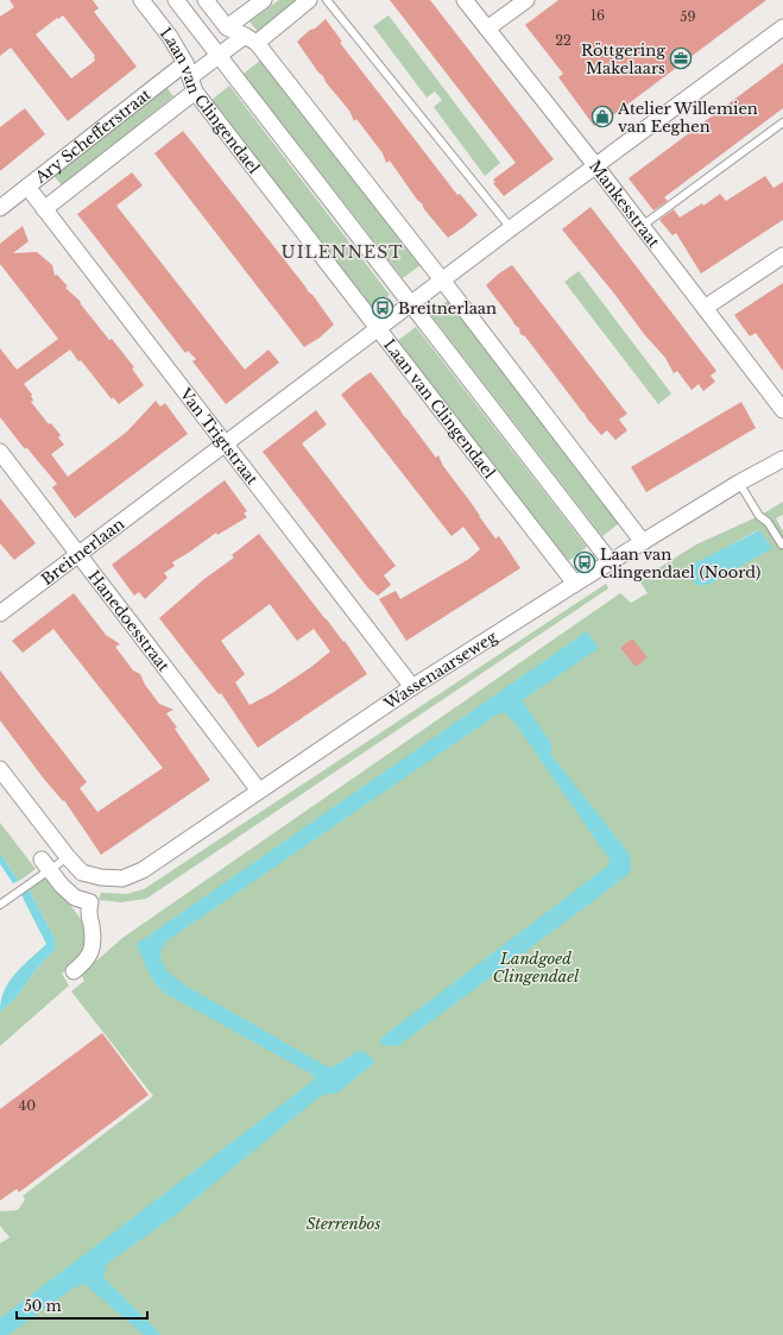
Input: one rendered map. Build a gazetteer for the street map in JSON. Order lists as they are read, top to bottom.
{
  "streets": {
    "street": [
      "Laan van Clingendael",
      "Ary Schefferstraat",
      "Mankesstraat",
      "Van Trigtstraat",
      "Breitnerlaan",
      "Hanedoesstraat",
      "Wassenaarseweg"
    ]
  },
  "crossings": [
    ["Laan van Clingendael", "Ary Schefferstraat"],
    ["Laan van Clingendael", "Breitnerlaan"],
    ["Laan van Clingendael", "Wassenaarseweg"],
    ["Ary Schefferstraat", "Van Trigtstraat"],
    ["Mankesstraat", "Breitnerlaan"],
    ["Van Trigtstraat", "Breitnerlaan"],
    ["Van Trigtstraat", "Wassenaarseweg"],
    ["Breitnerlaan", "Hanedoesstraat"],
    ["Hanedoesstraat", "Wassenaarseweg"]
  ],
  "districts": ["UILENNEST"],
  "parks": ["Landgoed Clingendael", "Sterrenbos"],
  "places": {
    "office": ["Röttgering Makelaars"],
    "shop": ["Atelier Willemien van Eeghen"],
    "bus stop": ["Breitnerlaan", "Laan van Clingendael (Noord)"]
  },
  "house_numbers": [
    "16",
    "59",
    "22",
    "40"
  ],
  "scale_bar": "50 m"
}
